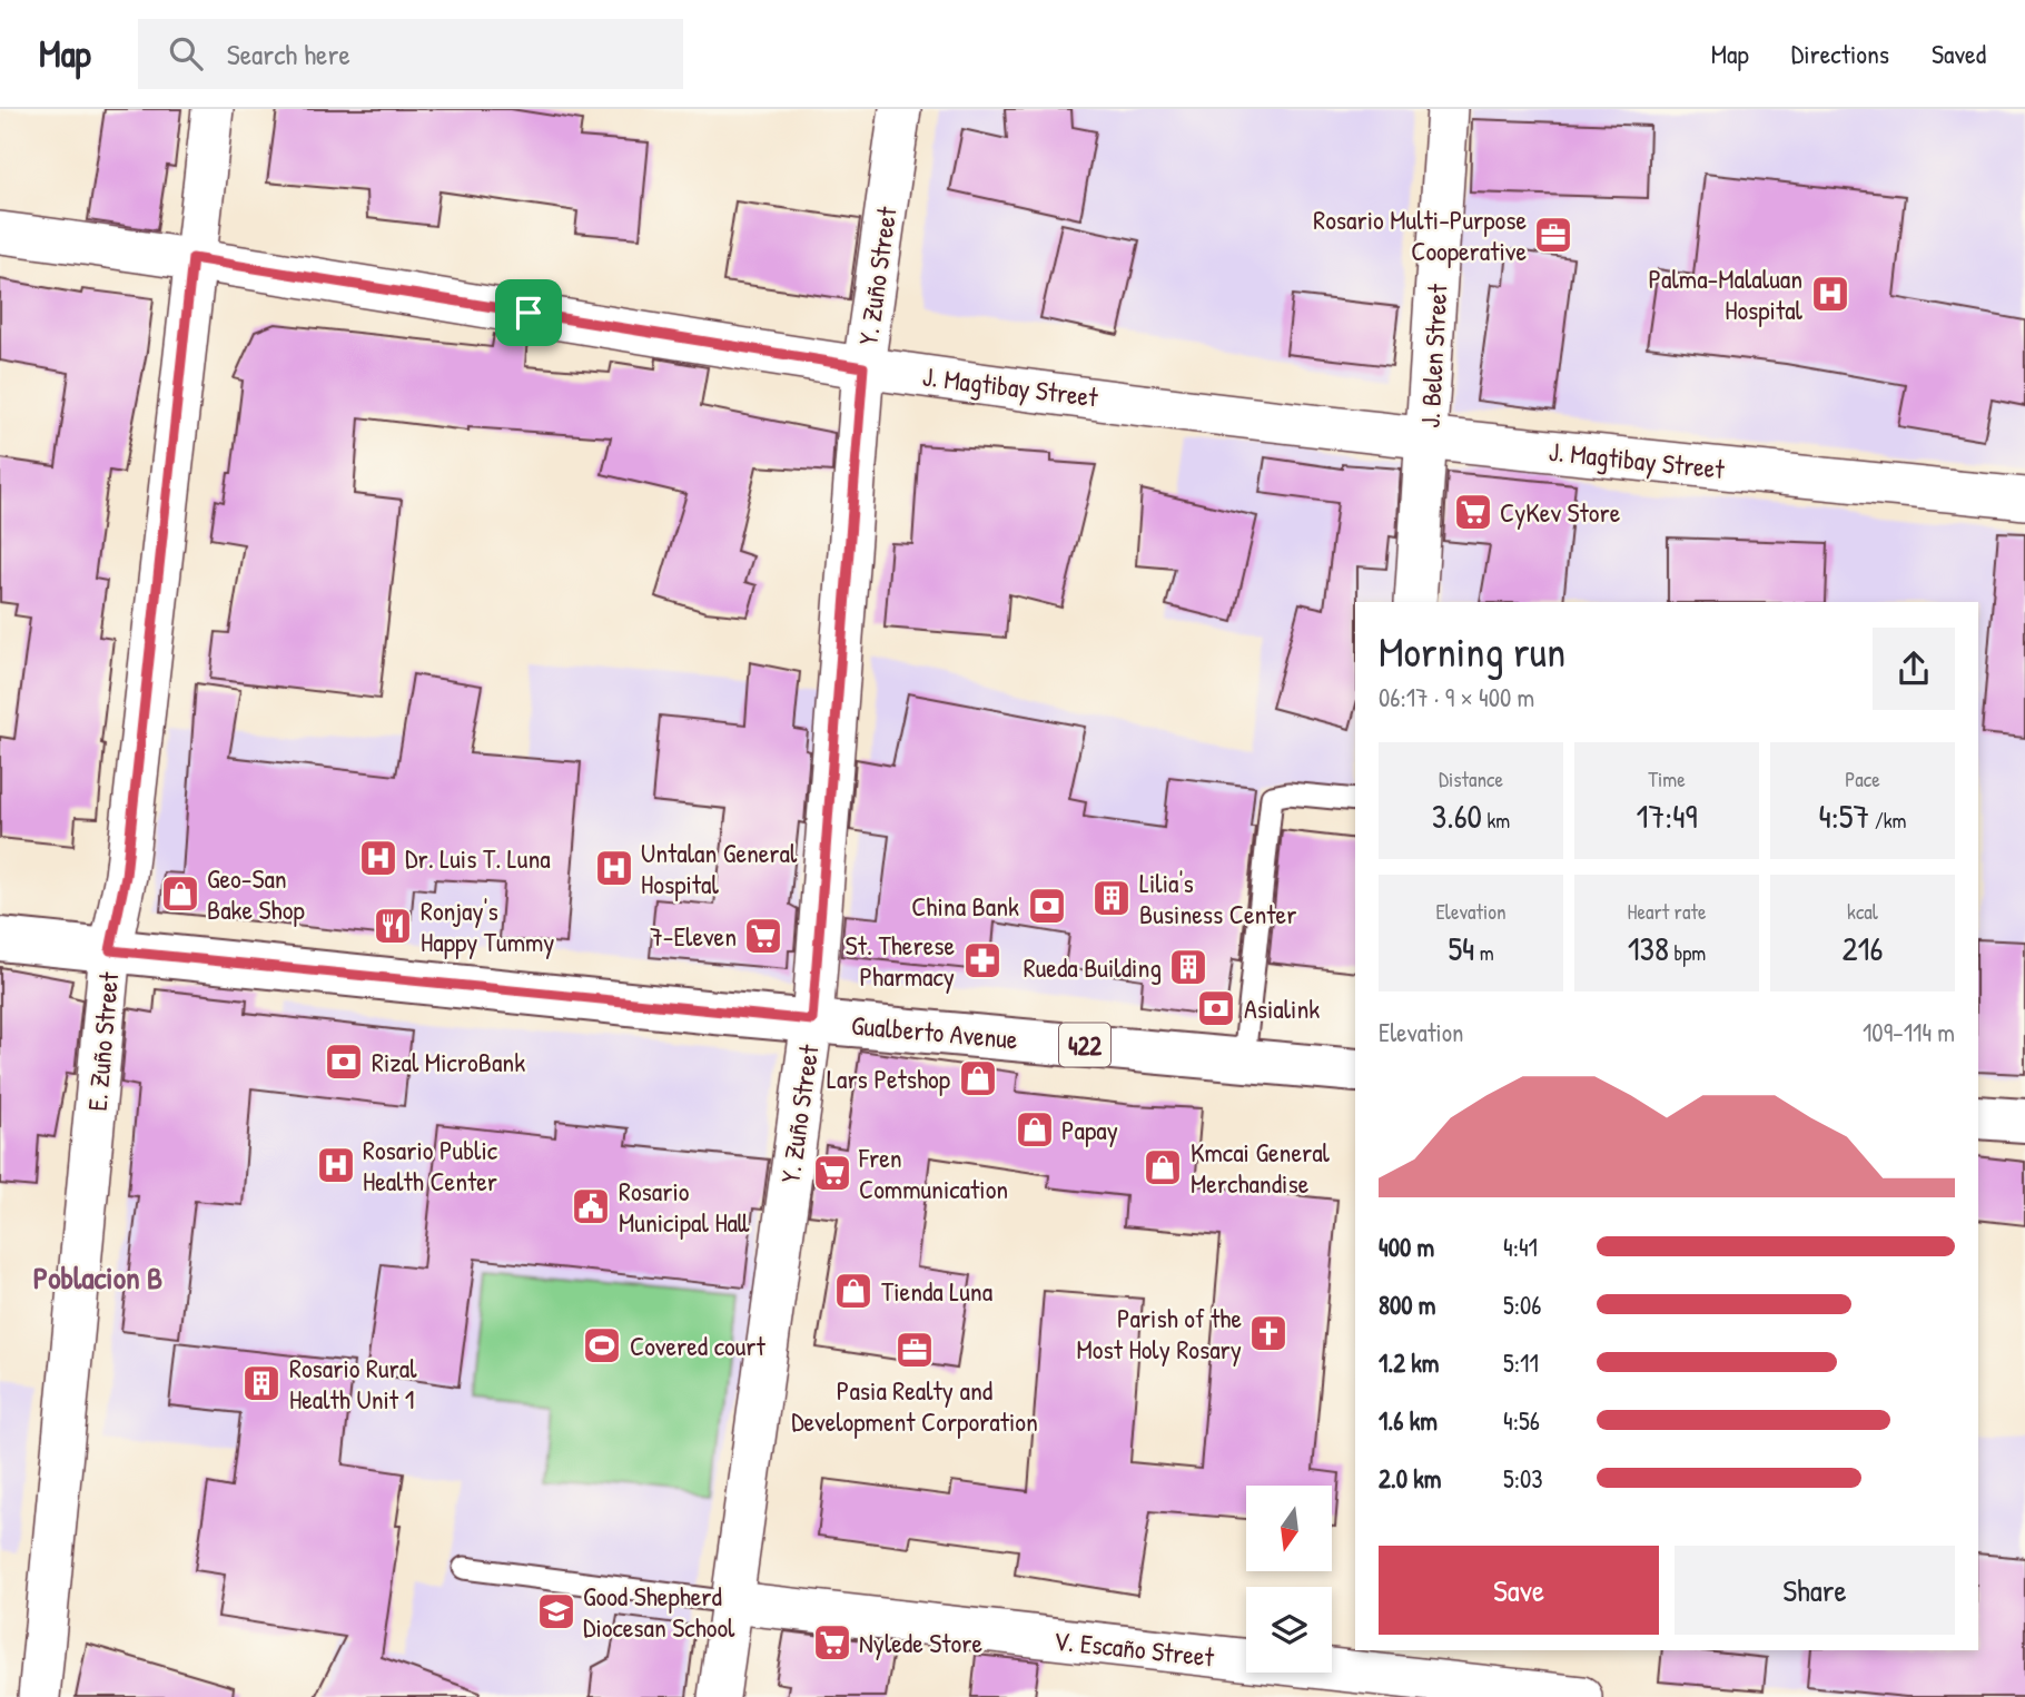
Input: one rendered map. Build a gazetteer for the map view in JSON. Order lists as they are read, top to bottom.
{
  "streets": {
    "main road": ["Gualberto Avenue", "422"],
    "street": [
      "Y. Zuño Street",
      "J. Belen Street",
      "J. Magtibay Street",
      "E. Zuño Street",
      "V. Escaño Street"
    ]
  },
  "crossings": [
    ["Y. Zuño Street", "J. Magtibay Street"],
    ["Y. Zuño Street", "Gualberto Avenue"],
    ["Y. Zuño Street", "V. Escaño Street"],
    ["J. Belen Street", "J. Magtibay Street"],
    ["J. Magtibay Street", "E. Zuño Street"],
    ["Gualberto Avenue", "E. Zuño Street"]
  ],
  "districts": ["Poblacion B"],
  "places": {
    "office": ["Rosario Multi-Purpose Cooperative", "Pasia Realty and Development Corporation"],
    "hospital": [
      "Palma-Malaluan Hospital",
      "Dr. Luis T. Luna",
      "Untalan General Hospital",
      "Rosario Public Health Center"
    ],
    "supermarket": [
      "CyKev Store",
      "7-Eleven",
      "Fren Communication",
      "Nylede Store"
    ],
    "shop": [
      "Geo-San Bake Shop",
      "Lars Petshop",
      "Papay",
      "Kmcai General Merchandise",
      "Tienda Luna"
    ],
    "building": ["Lilia's Business Center", "Rueda Building", "Rosario Rural Health Unit 1"],
    "bank": ["China Bank", "Asialink", "Rizal MicroBank"],
    "restaurant": ["Ronjay's Happy Tummy"],
    "pharmacy": ["St. Therese Pharmacy"],
    "public building": ["Rosario Municipal Hall"],
    "church": ["Parish of the Most Holy Rosary"],
    "sports": ["Covered court"],
    "school or university": ["Good Shepherd Diocesan School"]
  },
  "north": "bottom",
  "page": {
    "header": "Map",
    "search": "Search here",
    "nav": ["Map", "Directions", "Saved"],
    "heading": ["Morning run", "06:17 · 9 × 400 m"],
    "stats": [
      ["Distance", "3.60 km"],
      ["Time", "17:49"],
      ["Pace", "4:57 /km"],
      ["Elevation", "54 m"],
      ["Heart rate", "138 bpm"],
      ["kcal", "216"]
    ],
    "chart": ["Elevation", "109–114 m"],
    "list": [
      {
        "name": "400 m",
        "note": "4:41"
      },
      {
        "name": "800 m",
        "note": "5:06"
      },
      {
        "name": "1.2 km",
        "note": "5:11"
      },
      {
        "name": "1.6 km",
        "note": "4:56"
      },
      {
        "name": "2.0 km",
        "note": "5:03"
      }
    ],
    "buttons": ["Save", "Share"]
  }
}
